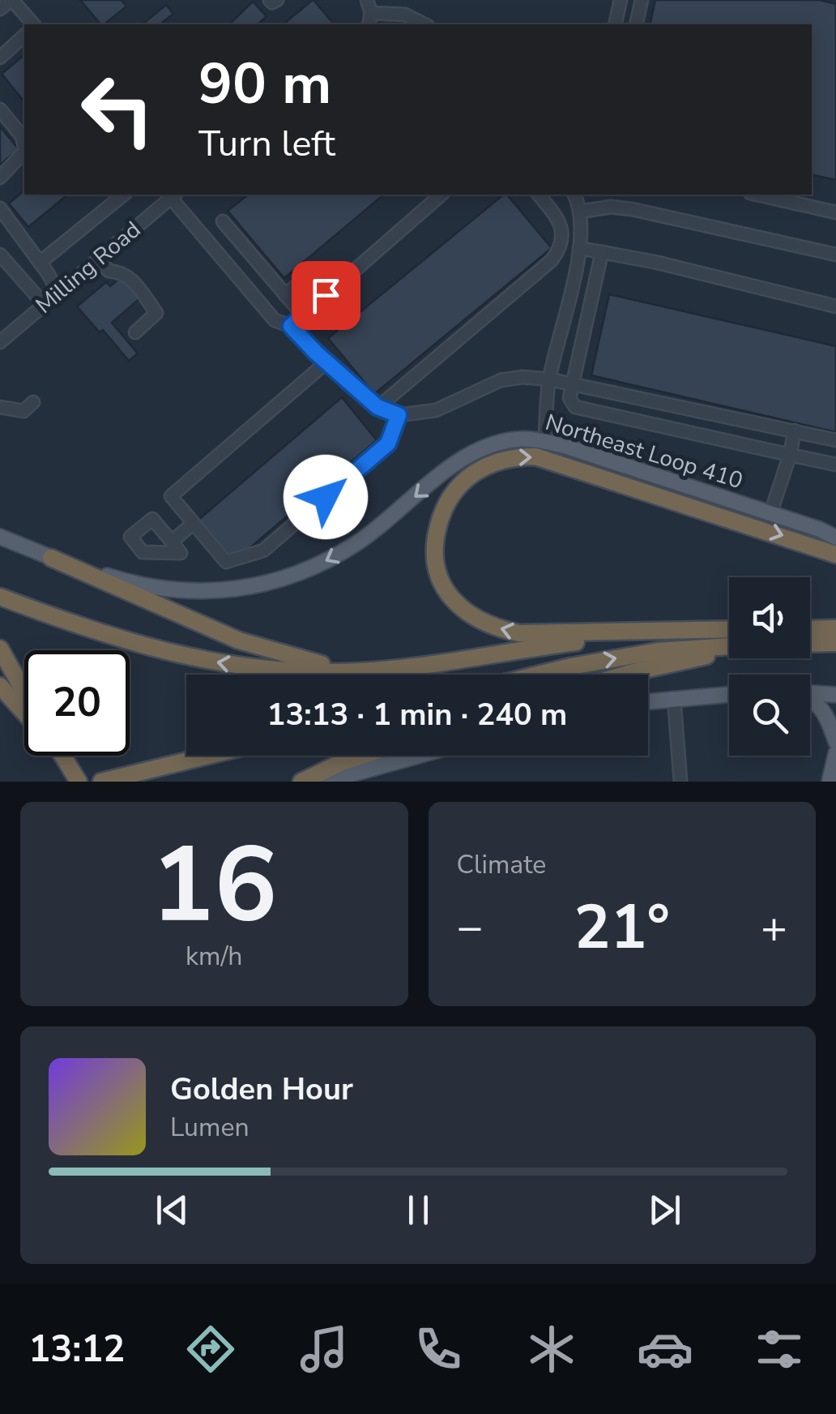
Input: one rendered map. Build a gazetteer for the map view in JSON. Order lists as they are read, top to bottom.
{
  "streets": {
    "main road": ["Northeast Loop 410"],
    "street": ["Milling Road"]
  },
  "one_way": ["Northeast Loop 410"],
  "page": {
    "turn": ["90 m", "Turn left"],
    "limit": "20",
    "trip": "13:13 · 1 min · 240 m",
    "tile": [
      ["16", "km/h"],
      "Climate"
    ],
    "heat": ["−", "21°", "+"],
    "song": ["Golden Hour", "Lumen"],
    "tabs": "13:12"
  }
}
